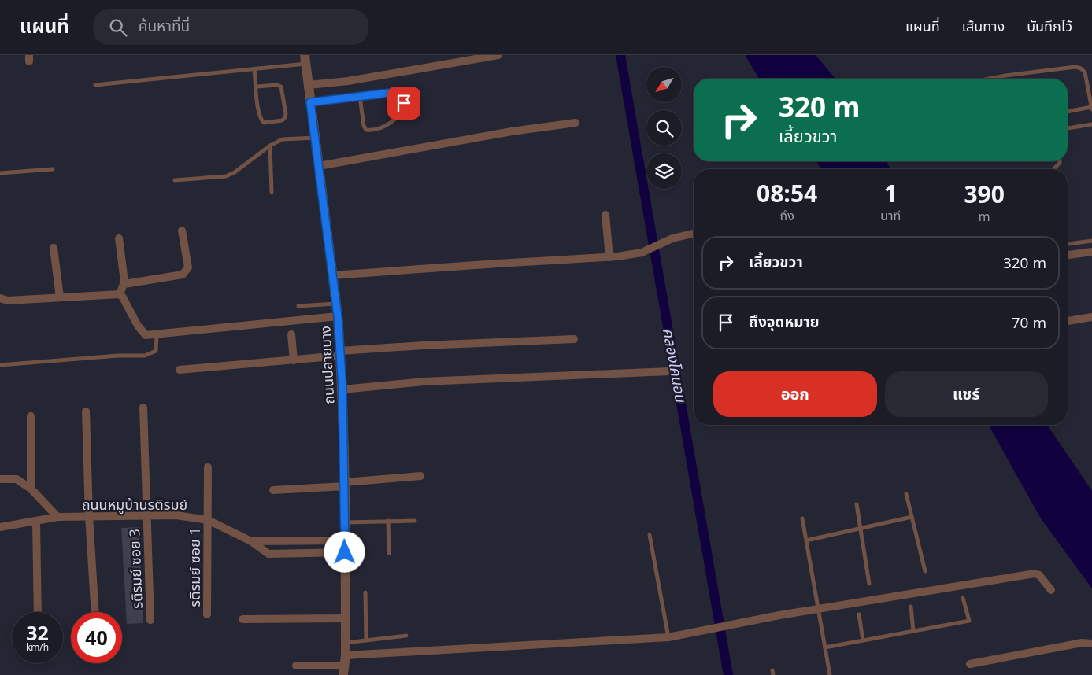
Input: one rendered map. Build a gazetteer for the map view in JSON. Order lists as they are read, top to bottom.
{
  "streets": {
    "street": [
      "ถนนปลายบาง",
      "ถนนหมูบ้านรติรมย์",
      "รติรมย์ ซอย 1",
      "รติรมย์ ซอย 3"
    ]
  },
  "crossings": [
    ["ถนนปลายบาง", "ถนนหมูบ้านรติรมย์"],
    ["ถนนหมูบ้านรติรมย์", "รติรมย์ ซอย 1"],
    ["ถนนหมูบ้านรติรมย์", "รติรมย์ ซอย 3"]
  ],
  "water": ["คลองโคนอน"],
  "north": "bottom left",
  "page": {
    "header": "แผนที่",
    "search": "ค้นหาที่นี่",
    "nav": ["แผนที่", "เส้นทาง", "บันทึกไว้"],
    "turn": ["320 m", "เลี้ยวขวา"],
    "eta": [
      "08:54",
      "ถึง",
      "1",
      "นาที",
      "390",
      "m"
    ],
    "list": [
      {
        "name": "เลี้ยวขวา",
        "value": "320 m"
      },
      {
        "name": "ถึงจุดหมาย",
        "value": "70 m"
      }
    ],
    "buttons": ["ออก", "แชร์"],
    "speed": "32 km/h",
    "limit": "40"
  }
}
